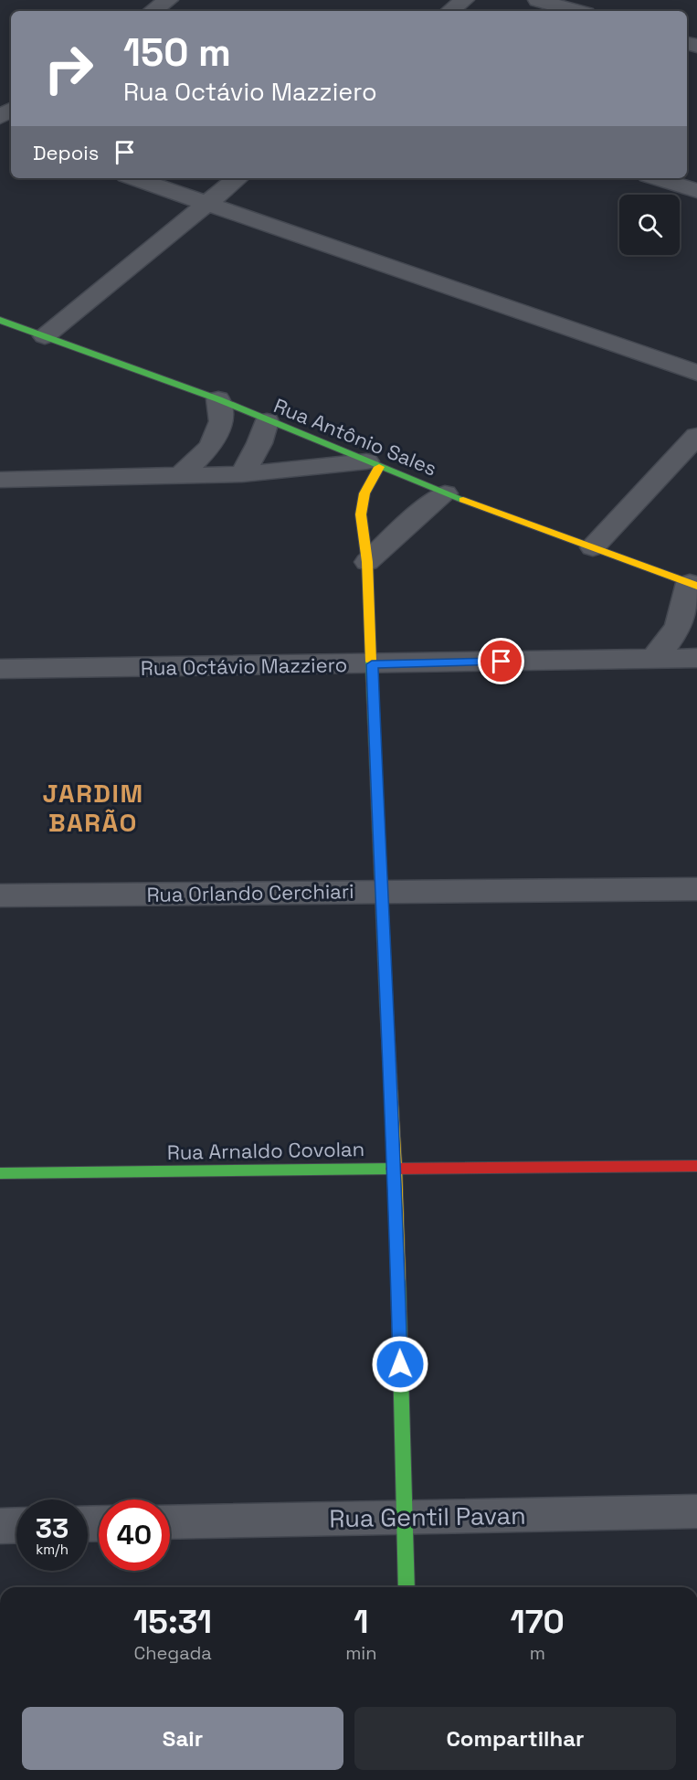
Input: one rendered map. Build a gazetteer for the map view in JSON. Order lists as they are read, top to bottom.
{
  "streets": {
    "street": [
      "Rua Antônio Sales",
      "Rua Octávio Mazziero",
      "Rua Orlando Cerchiari",
      "Rua Arnaldo Covolan",
      "Rua Gentil Pavan"
    ]
  },
  "districts": ["JARDIM BARÃO"],
  "page": {
    "turn": ["150 m", "Rua Octávio Mazziero"],
    "then": "Depois",
    "speed": "33 km/h",
    "limit": "40",
    "eta": [
      "15:31",
      "Chegada",
      "1",
      "min",
      "170",
      "m"
    ],
    "buttons": ["Sair", "Compartilhar"]
  }
}
